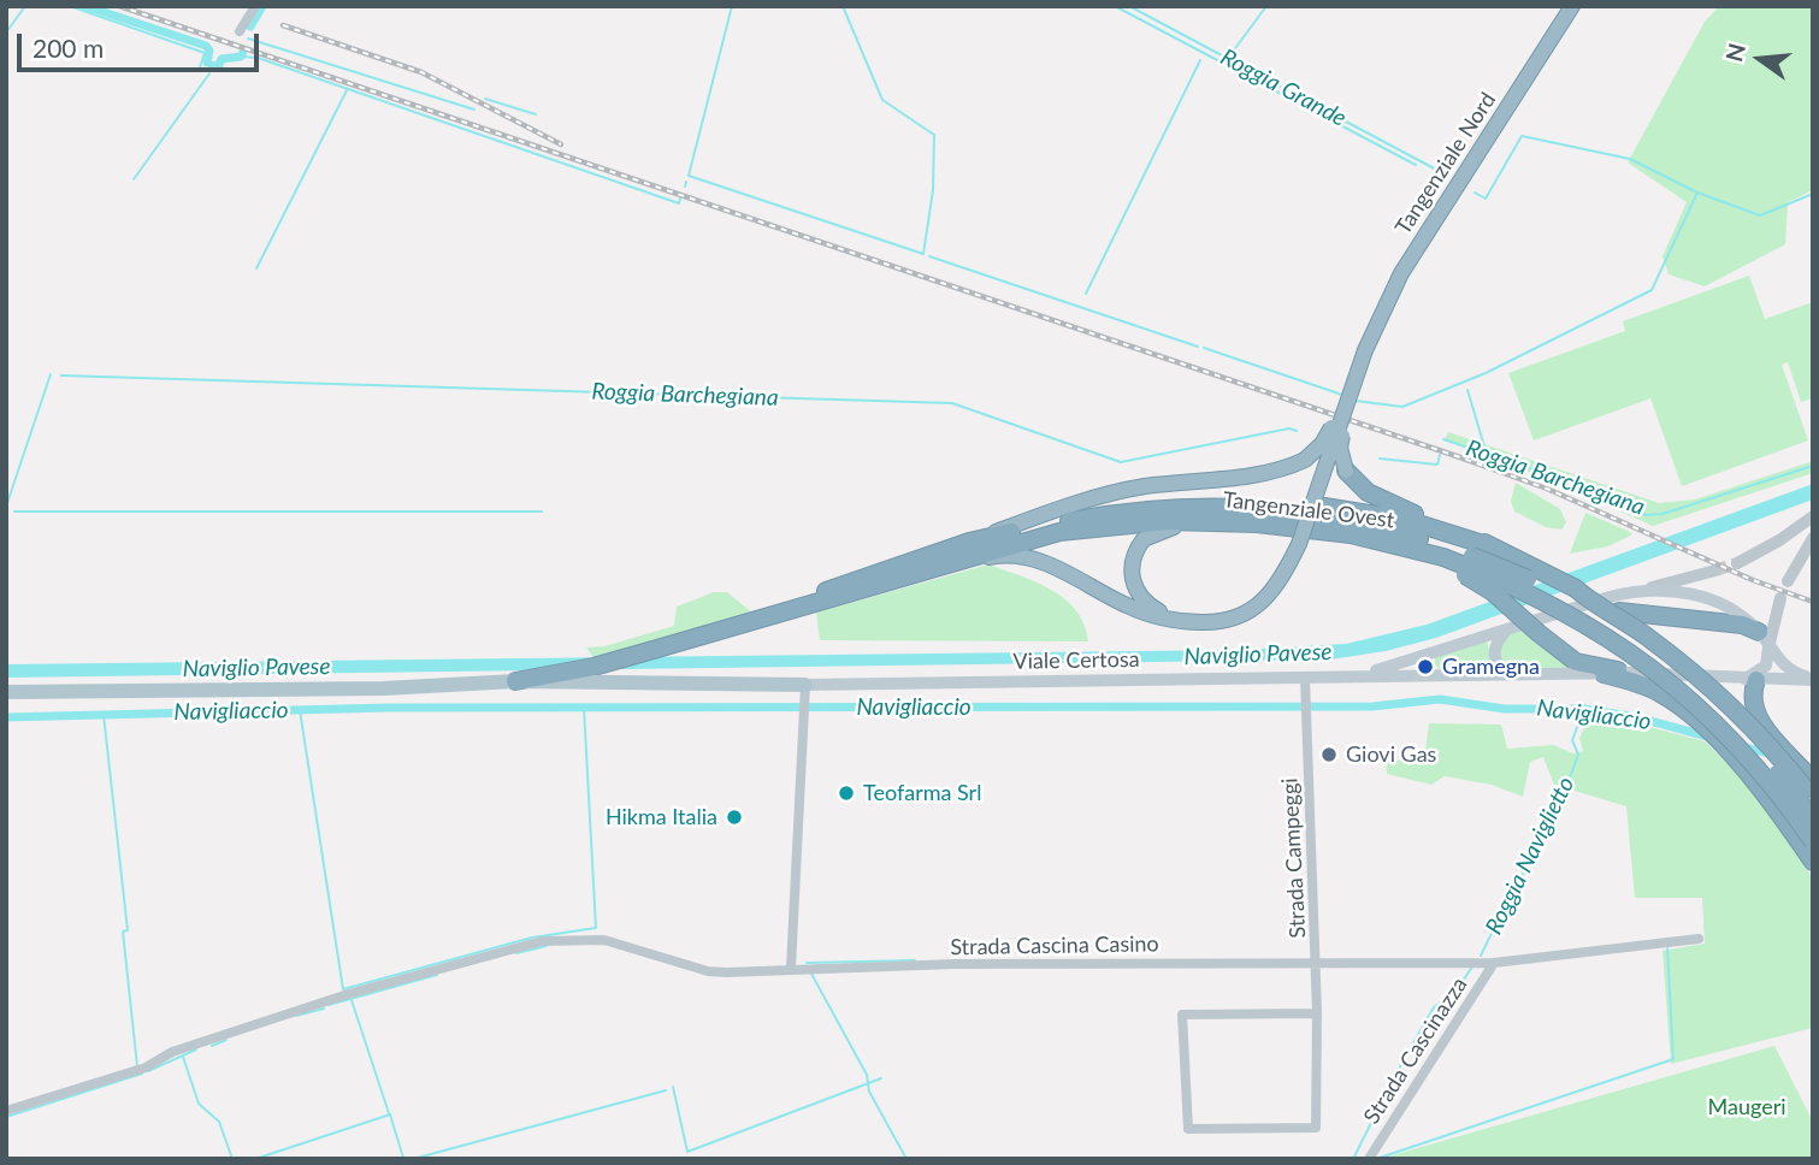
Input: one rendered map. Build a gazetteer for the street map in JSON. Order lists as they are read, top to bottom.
{
  "streets": {
    "highway": ["Tangenziale Nord", "Tangenziale Ovest"],
    "main road": ["Viale Certosa"],
    "street": ["Strada Campeggi", "Strada Cascina Casino", "Strada Cascinazza"]
  },
  "crossings": [
    ["Viale Certosa", "Strada Campeggi"],
    ["Strada Campeggi", "Strada Cascina Casino"],
    ["Strada Campeggi", "Strada Cascinazza"]
  ],
  "water": [
    "Roggia Grande",
    "Roggia Barchegiana",
    "Naviglio Pavese",
    "Navigliaccio",
    "Roggia Naviglietto"
  ],
  "parks": ["Maugeri"],
  "places": [
    "Gramegna",
    "Giovi Gas",
    "Teofarma Srl",
    "Hikma Italia"
  ],
  "scale_bar": "200 m",
  "north": "left"
}
